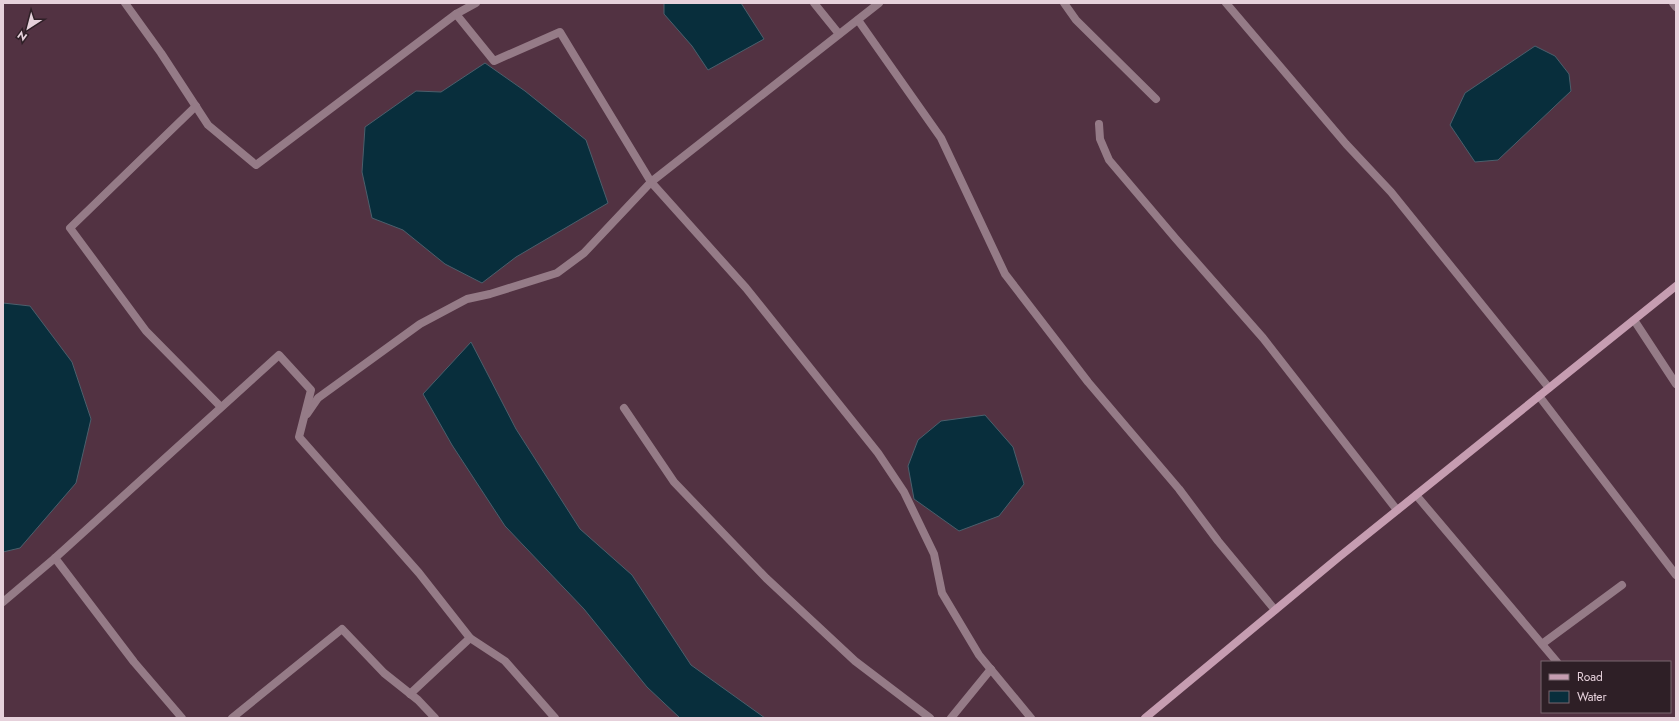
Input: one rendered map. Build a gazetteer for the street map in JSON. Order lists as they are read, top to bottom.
{
  "legend": ["Road", "Water"],
  "north": "bottom left"
}
